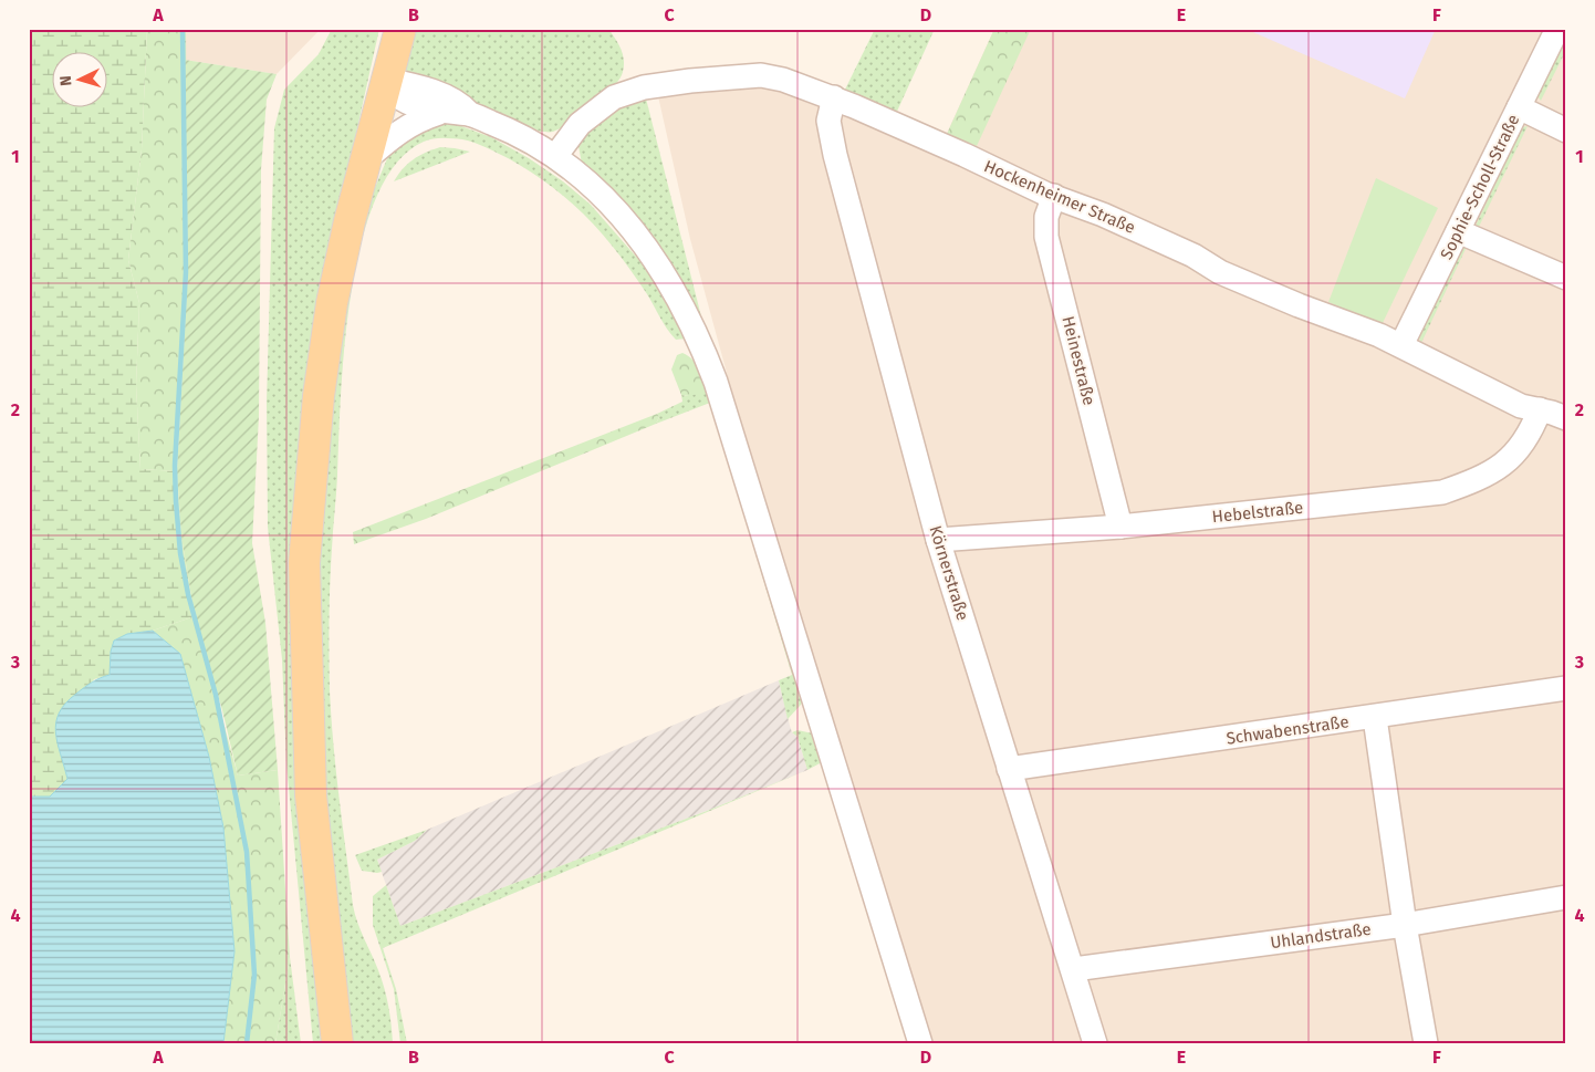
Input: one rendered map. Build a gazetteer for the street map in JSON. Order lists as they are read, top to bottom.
{
  "streets": {
    "street": [
      "Sophie-Scholl-Straße",
      "Hockenheimer Straße",
      "Heinestraße",
      "Hebelstraße",
      "Körnerstraße",
      "Schwabenstraße",
      "Uhlandstraße"
    ]
  },
  "crossings": [
    ["Sophie-Scholl-Straße", "Hockenheimer Straße"],
    ["Hockenheimer Straße", "Heinestraße"],
    ["Hockenheimer Straße", "Hebelstraße"],
    ["Hockenheimer Straße", "Körnerstraße"],
    ["Heinestraße", "Hebelstraße"],
    ["Hebelstraße", "Körnerstraße"],
    ["Körnerstraße", "Schwabenstraße"],
    ["Körnerstraße", "Uhlandstraße"]
  ],
  "north": "left",
  "grid": {
    "columns": [
      "A",
      "B",
      "C",
      "D",
      "E",
      "F"
    ],
    "rows": [
      "1",
      "2",
      "3",
      "4"
    ]
  }
}
